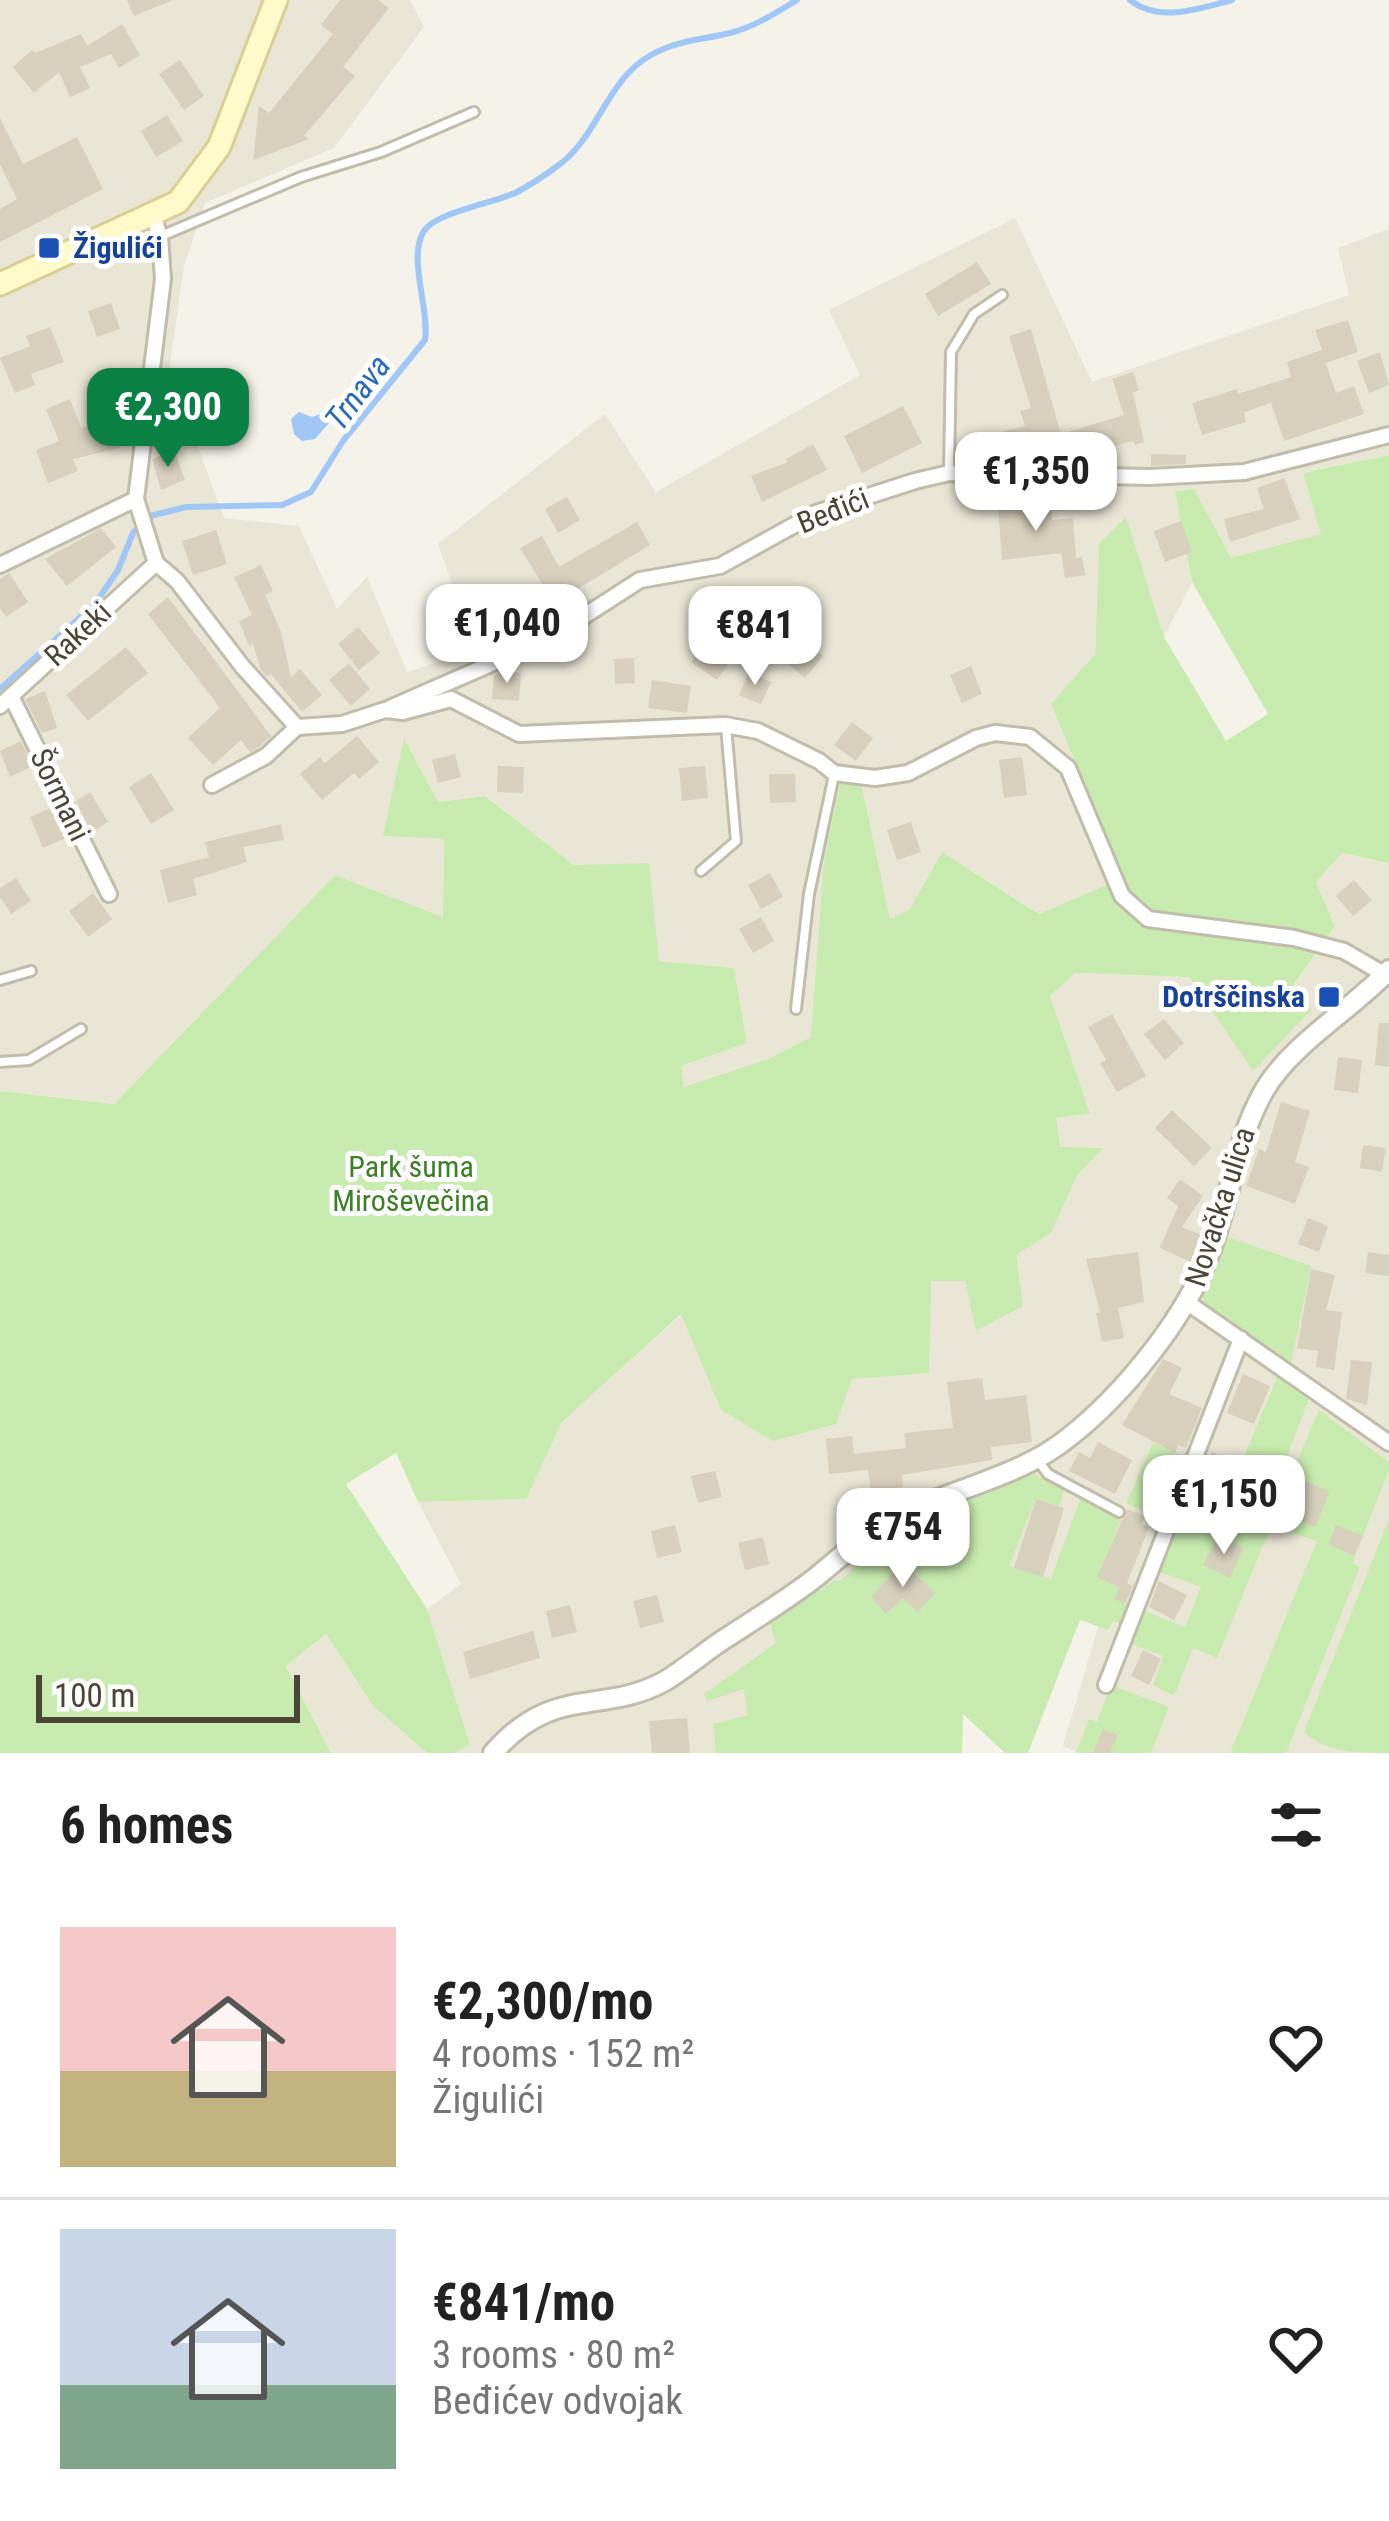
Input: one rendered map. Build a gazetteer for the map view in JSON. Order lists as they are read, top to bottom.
{
  "streets": {
    "street": [
      "Beđići",
      "Rakeki",
      "Šormani",
      "Novačka ulica"
    ]
  },
  "crossings": [
    ["Rakeki", "Šormani"]
  ],
  "water": ["Trnava"],
  "parks": ["Park šuma Miroševečina"],
  "places": {
    "transit": ["Žigulići", "Dotrščinska"]
  },
  "scale_bar": "100 m",
  "page": {
    "price": [
      "€2,300",
      "€1,350",
      "€1,040",
      "€841",
      "€1,150",
      "€754"
    ],
    "scale": "100 m",
    "heading": "6 homes",
    "list": [
      {
        "name": "€2,300/mo",
        "note": "4 rooms · 152 m² · Žigulići"
      },
      {
        "name": "€841/mo",
        "note": "3 rooms · 80 m² · Beđićev odvojak"
      }
    ]
  }
}
